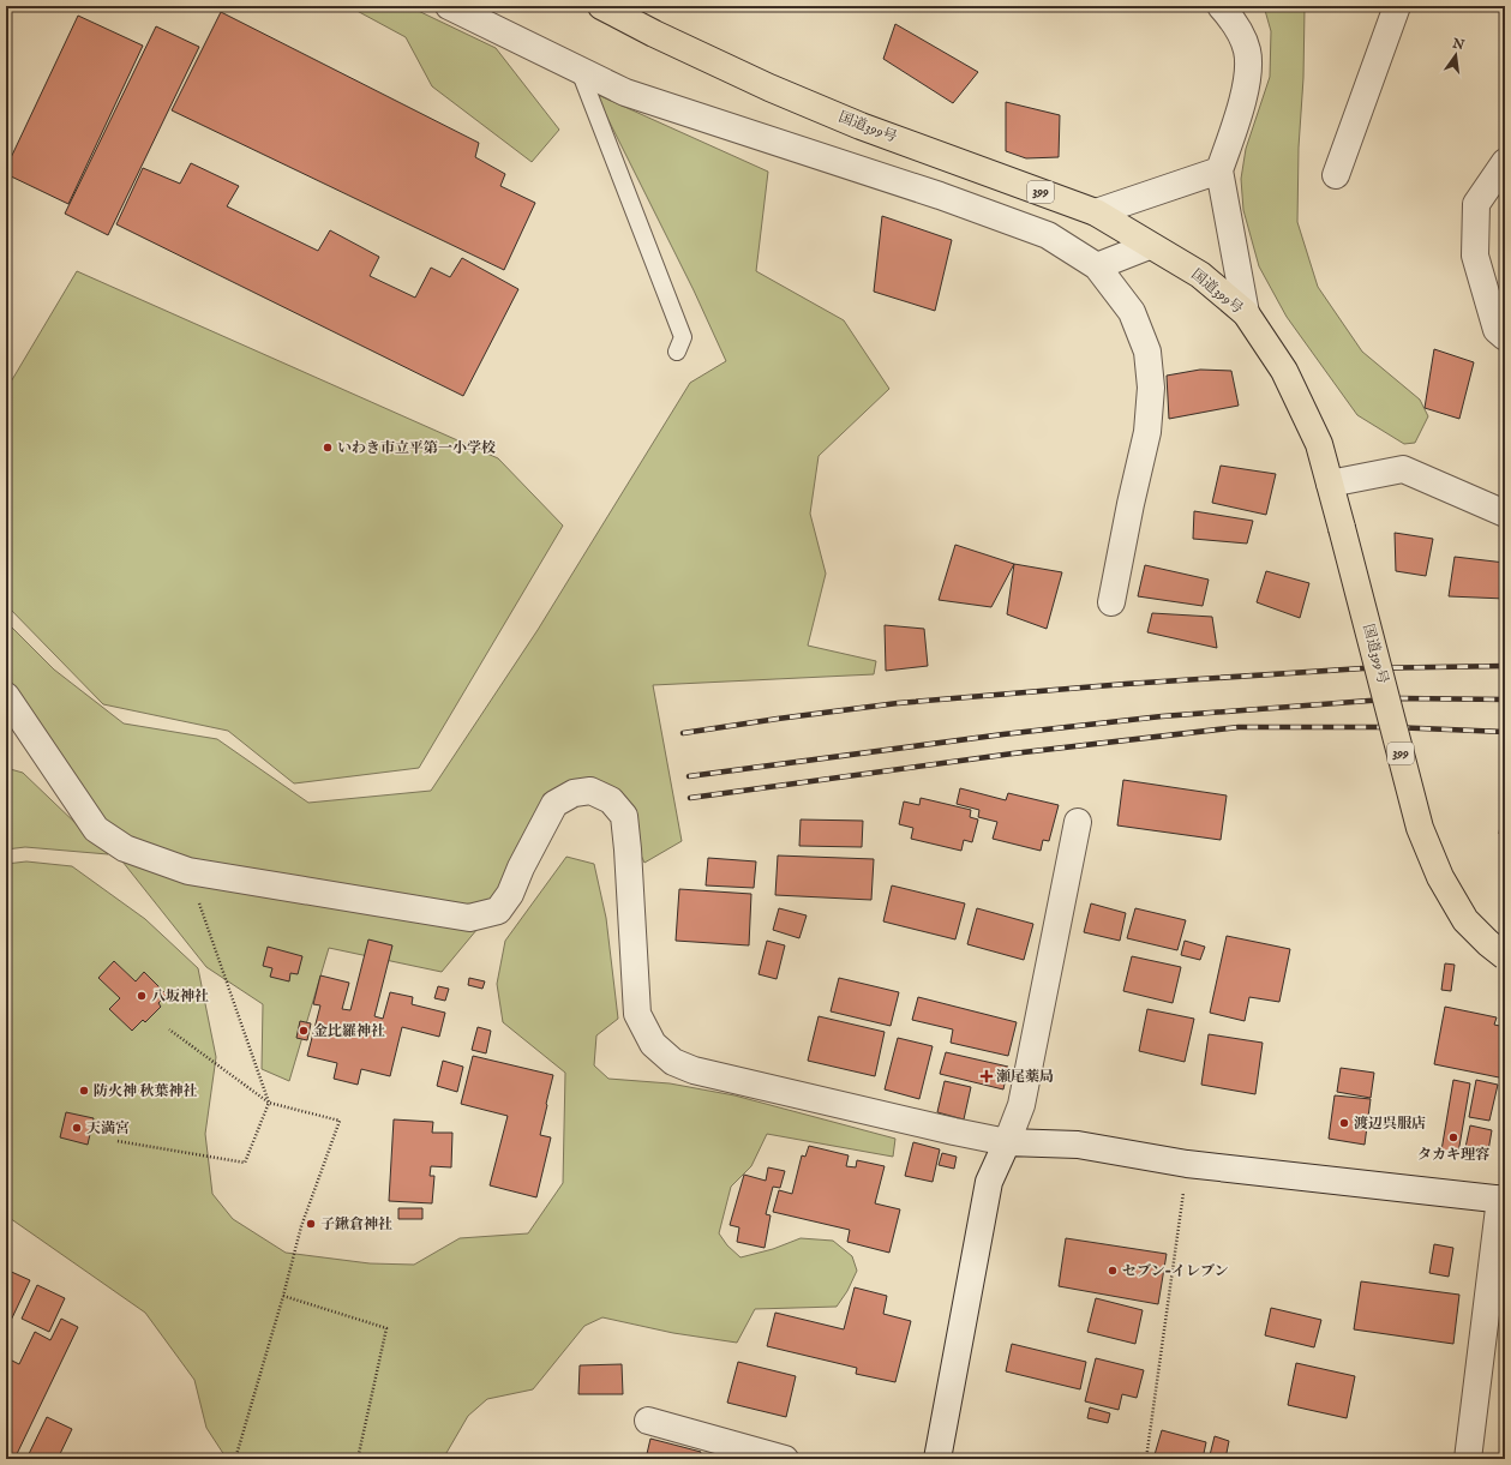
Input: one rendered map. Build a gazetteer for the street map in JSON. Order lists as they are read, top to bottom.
{
  "streets": {
    "highway": ["国道399号", "399"]
  },
  "places": {
    "other": [
      "いわき市立平第一小学校",
      "八坂神社",
      "金比羅神社",
      "防火神 秋葉神社",
      "渡辺呉服店",
      "天満宮",
      "タカキ理容",
      "子鍬倉神社",
      "セブン-イレブン"
    ],
    "health": ["瀬尾薬局"]
  },
  "north": "top"
}
